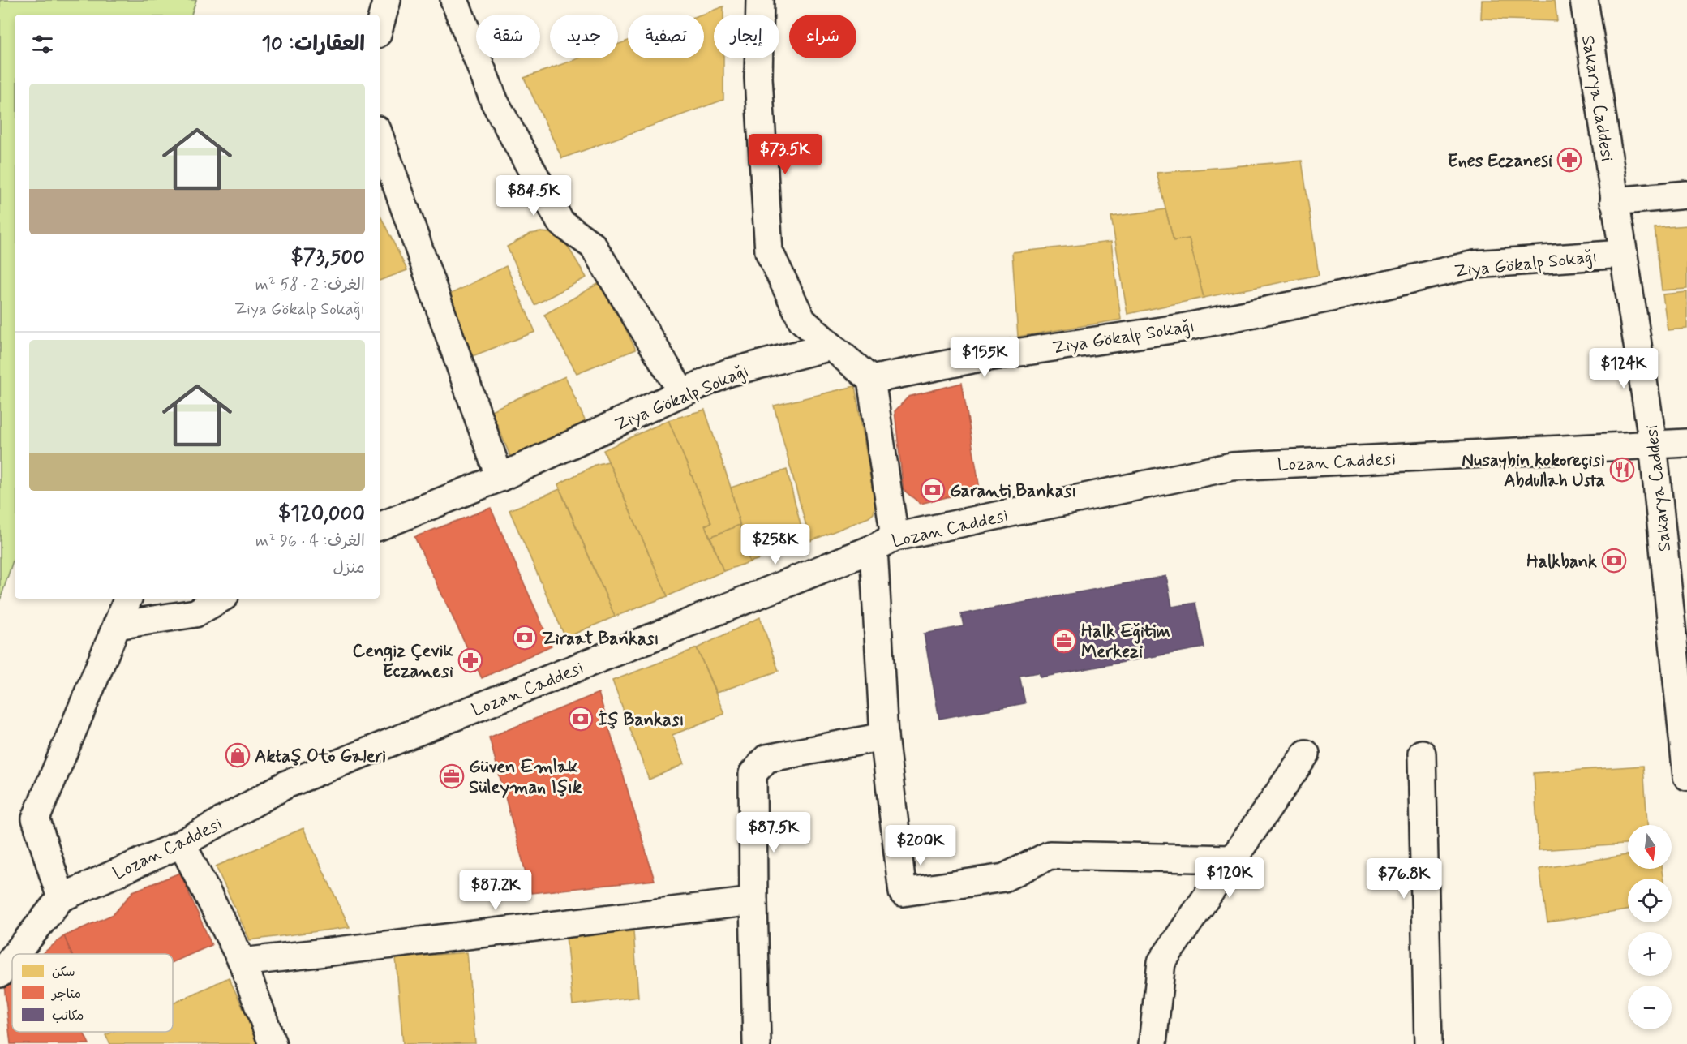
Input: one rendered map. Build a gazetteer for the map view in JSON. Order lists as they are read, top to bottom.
{
  "streets": {
    "street": ["Sakarya Caddesi", "Ziya Gökalp Sokağı", "Lozan Caddesi"]
  },
  "crossings": [
    ["Sakarya Caddesi", "Ziya Gökalp Sokağı"],
    ["Sakarya Caddesi", "Lozan Caddesi"]
  ],
  "places": {
    "pharmacy": ["Enes Eczanesi", "Cengiz Çevik Eczanesi"],
    "restaurant": ["Nusaybin kokoreçisi Abdullah Usta"],
    "bank": [
      "Garanti Bankası",
      "Halkbank",
      "Ziraat Bankası",
      "İş Bankası"
    ],
    "office": ["Halk Eğitim Merkezi", "Güven Emlak Süleyman Işık"],
    "shop": ["Aktaş Oto Galeri"]
  },
  "legend": ["سكن", "متاجر", "مكاتب"],
  "north": "bottom",
  "page": {
    "chip": [
      "شراء",
      "إيجار",
      "تصفية",
      "جديد",
      "شقة"
    ],
    "heading": "العقارات: 10",
    "list": [
      {
        "name": "$73,500",
        "note": "الغرف: 2 · 58 m² · Ziya Gökalp Sokağı"
      },
      {
        "name": "$120,000",
        "note": "الغرف: 4 · 96 m² · منزل"
      }
    ],
    "price": [
      "$73.5K",
      "$84.5K",
      "$155K",
      "$124K",
      "$258K",
      "$87.5K",
      "$200K",
      "$120K",
      "$76.8K",
      "$87.2K"
    ],
    "map_buttons": ["+", "−"]
  }
}
